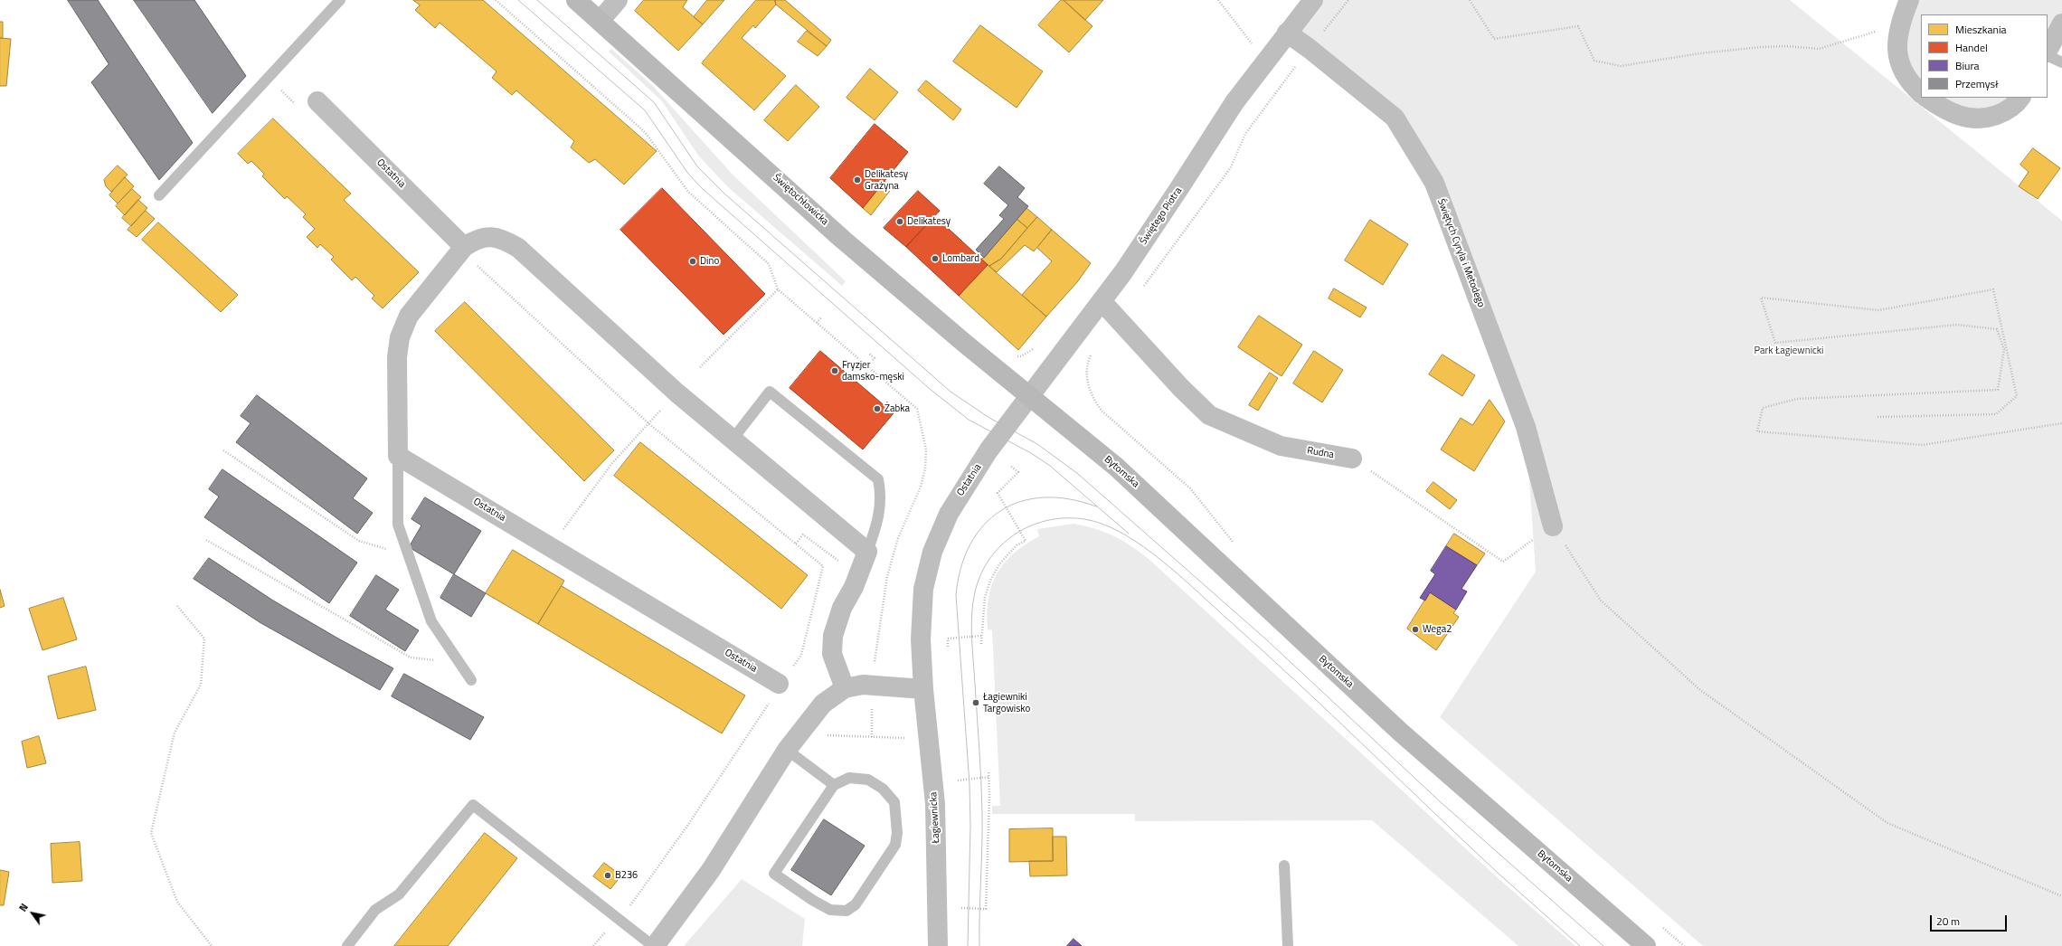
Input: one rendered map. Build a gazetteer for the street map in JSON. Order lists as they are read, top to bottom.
{
  "streets": {
    "main road": ["Świętochłowicka", "Bytomska"],
    "street": [
      "Ostatnia",
      "Świętego Piotra",
      "Świętych Cyryla i Metodego",
      "Rudna",
      "Łagiewnicka"
    ]
  },
  "crossings": [
    ["Ostatnia", "Świętochłowicka"],
    ["Ostatnia", "Świętego Piotra"],
    ["Ostatnia", "Bytomska"],
    ["Ostatnia", "Łagiewnicka"],
    ["Świętochłowicka", "Świętego Piotra"],
    ["Świętochłowicka", "Bytomska"],
    ["Świętego Piotra", "Świętych Cyryla i Metodego"],
    ["Świętego Piotra", "Rudna"],
    ["Świętego Piotra", "Bytomska"]
  ],
  "parks": ["Park Łagiewnicki"],
  "places": [
    "Delikatesy Grażyna",
    "Delikatesy",
    "Lombard",
    "Dino",
    "Fryzjer damsko-męski",
    "Żabka",
    "Wega2",
    "Łagiewniki Targowisko",
    "B236"
  ],
  "legend": [
    "Mieszkania",
    "Handel",
    "Biura",
    "Przemysł"
  ],
  "scale_bar": "20 m",
  "north": "top left"
}
